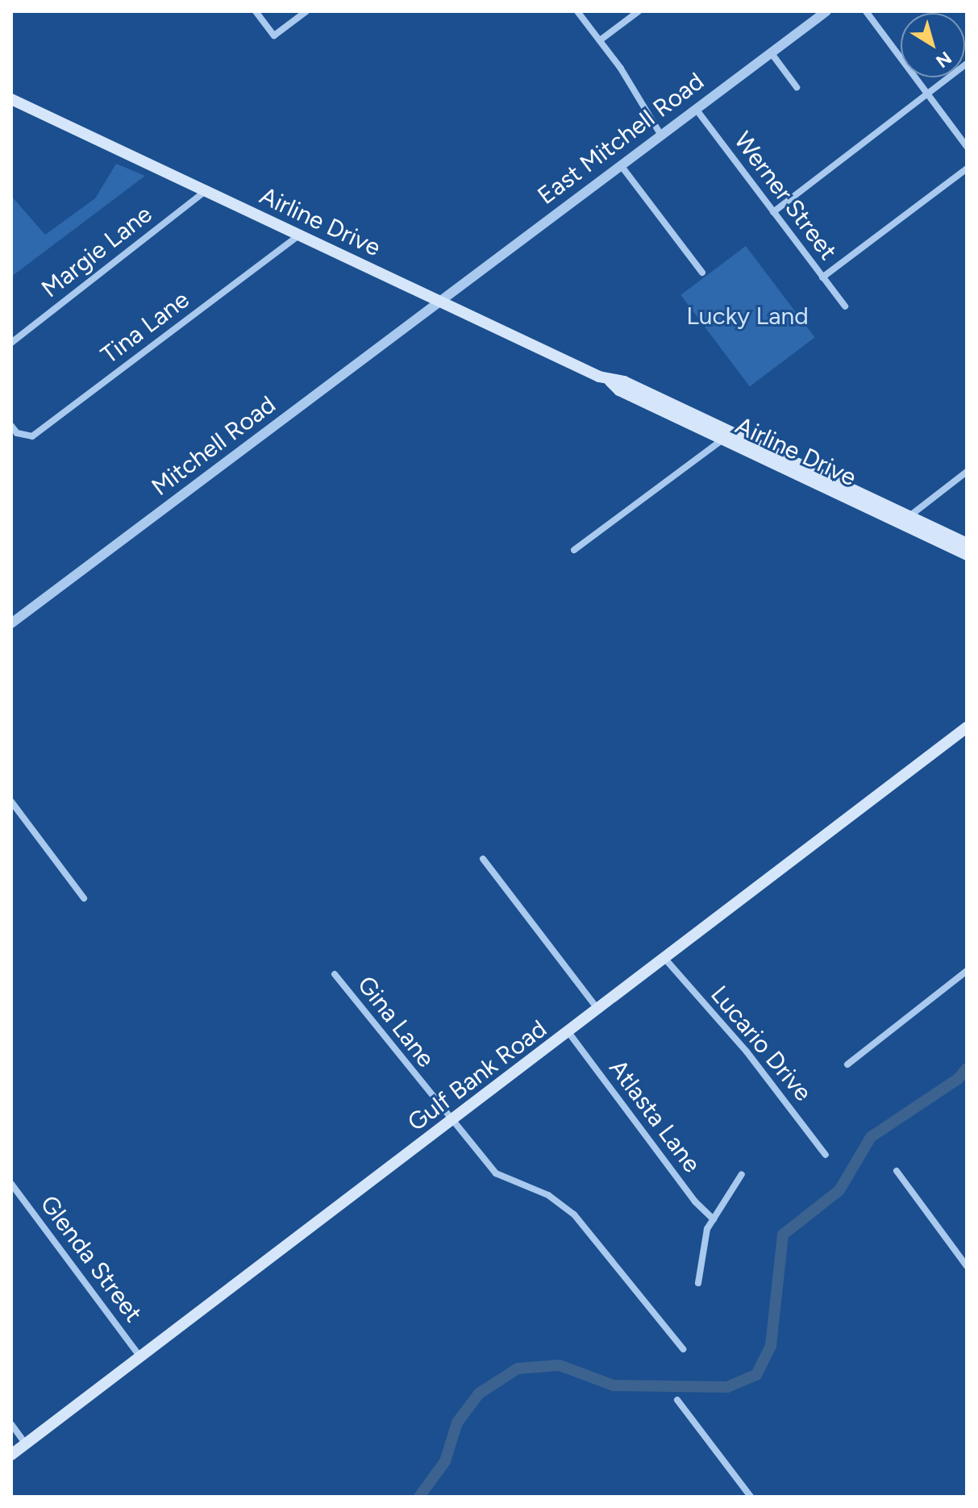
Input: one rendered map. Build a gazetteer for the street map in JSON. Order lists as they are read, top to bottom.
{
  "streets": {
    "main road": ["Airline Drive", "Gulf Bank Road"],
    "street": [
      "East Mitchell Road",
      "Werner Street",
      "Margie Lane",
      "Tina Lane",
      "Mitchell Road",
      "Gina Lane",
      "Lucario Drive",
      "Atlasta Lane",
      "Glenda Street"
    ]
  },
  "crossings": [
    ["East Mitchell Road", "Werner Street"],
    ["East Mitchell Road", "Airline Drive"],
    ["East Mitchell Road", "Mitchell Road"],
    ["Airline Drive", "Margie Lane"],
    ["Airline Drive", "Tina Lane"],
    ["Airline Drive", "Mitchell Road"],
    ["Gina Lane", "Gulf Bank Road"],
    ["Lucario Drive", "Gulf Bank Road"],
    ["Gulf Bank Road", "Atlasta Lane"],
    ["Gulf Bank Road", "Glenda Street"]
  ],
  "parks": ["Lucky Land"],
  "north": "bottom right"
}
